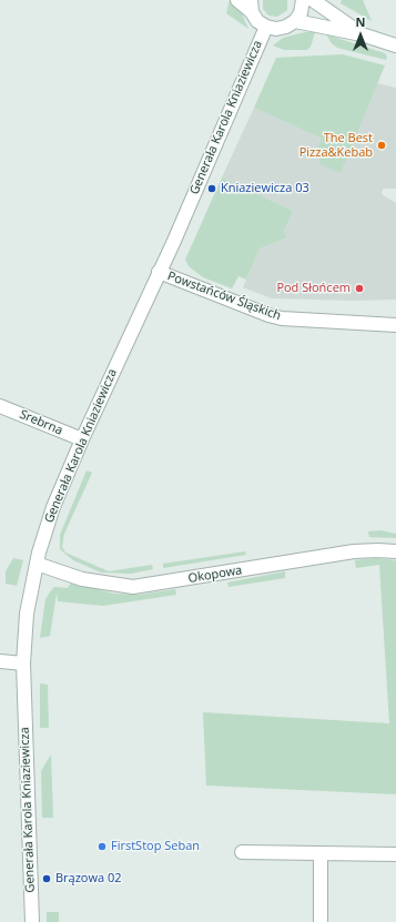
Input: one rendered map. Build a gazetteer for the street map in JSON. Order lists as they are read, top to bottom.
{
  "streets": {
    "street": [
      "Generała Karola Kniaziewicza",
      "Powstańców Śląskich",
      "Srebrna",
      "Okopowa"
    ]
  },
  "crossings": [
    ["Generała Karola Kniaziewicza", "Powstańców Śląskich"],
    ["Generała Karola Kniaziewicza", "Srebrna"],
    ["Generała Karola Kniaziewicza", "Okopowa"]
  ],
  "places": [
    "The Best Pizza&Kebab",
    "Kniaziewicza 03",
    "Pod Słońcem",
    "FirstStop Seban",
    "Brązowa 02"
  ],
  "north": "top"
}
